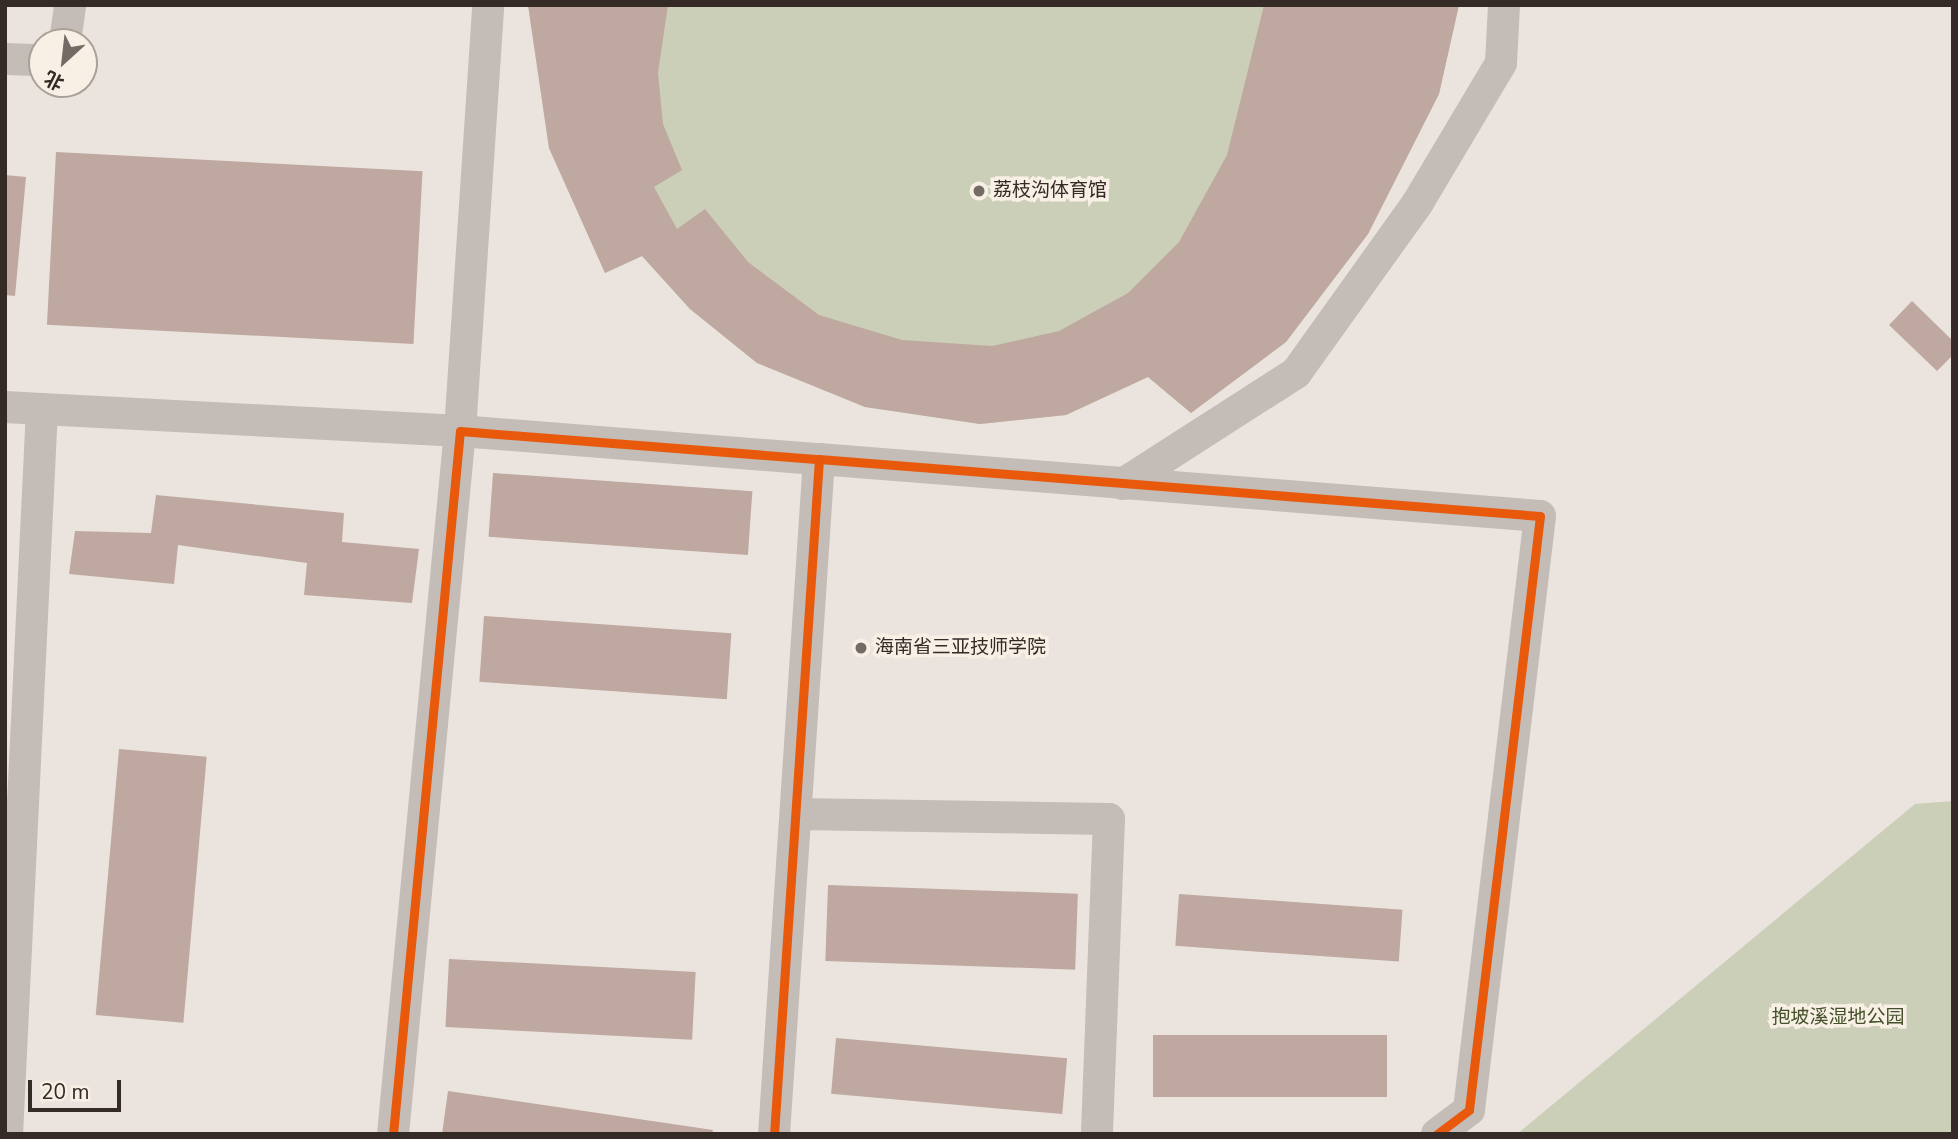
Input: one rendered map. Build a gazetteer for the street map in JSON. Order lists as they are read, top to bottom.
{
  "parks": ["抱坡溪湿地公园"],
  "places": ["荔枝沟体育馆", "海南省三亚技师学院"],
  "scale_bar": "20 m",
  "north": "bottom left"
}
